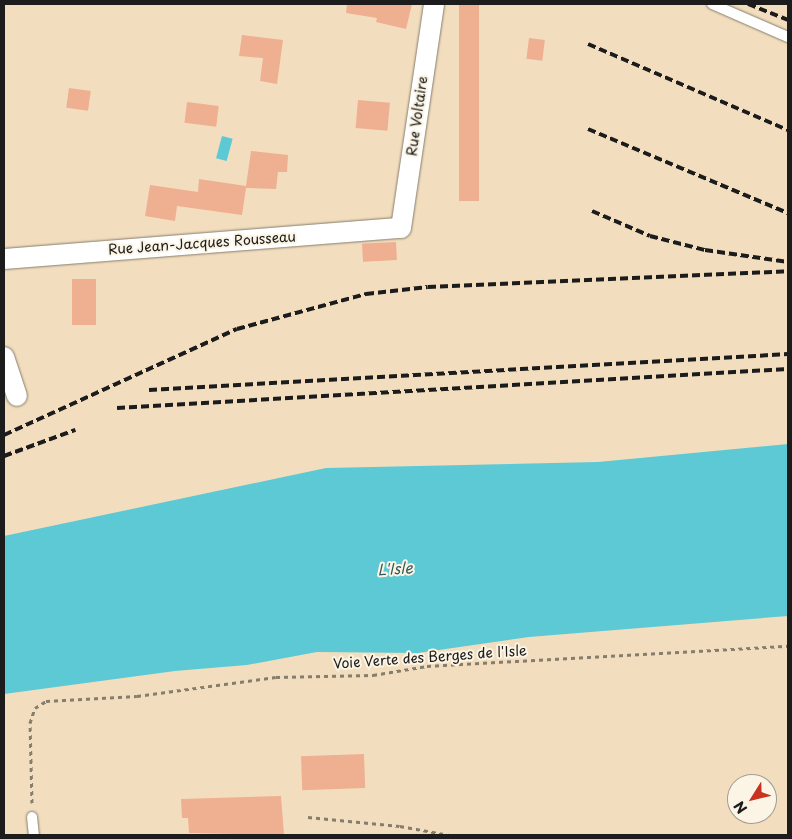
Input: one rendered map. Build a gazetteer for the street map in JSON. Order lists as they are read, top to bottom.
{
  "streets": {
    "street": ["Rue Voltaire", "Rue Jean-Jacques Rousseau"],
    "path": ["Voie Verte des Berges de l'Isle"]
  },
  "crossings": [
    ["Rue Voltaire", "Rue Jean-Jacques Rousseau"]
  ],
  "water": ["L'Isle"],
  "north": "bottom left"
}
